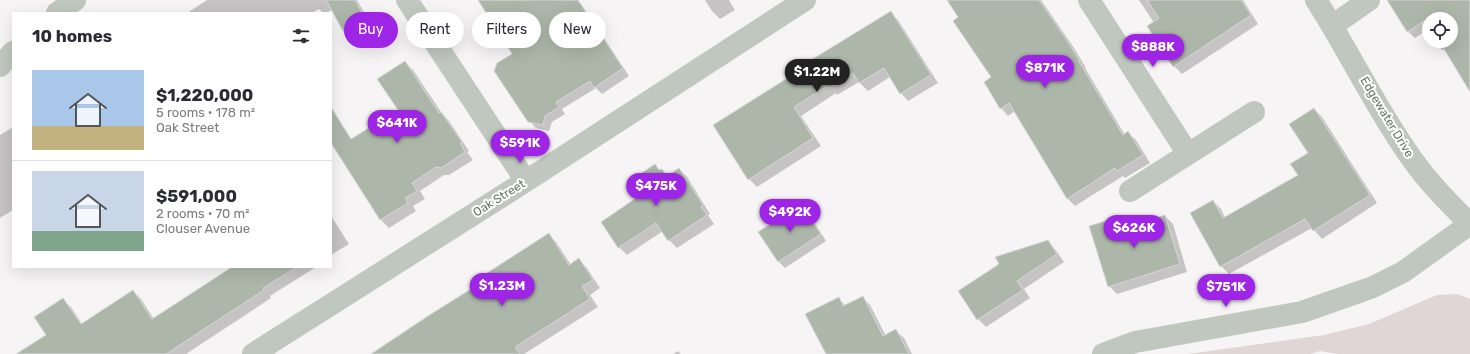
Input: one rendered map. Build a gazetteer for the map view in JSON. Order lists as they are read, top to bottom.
{
  "streets": {
    "street": ["Edgewater Drive", "Oak Street"]
  },
  "page": {
    "chip": [
      "Buy",
      "Rent",
      "Filters",
      "New"
    ],
    "heading": "10 homes",
    "price": [
      "$888K",
      "$871K",
      "$1.22M",
      "$641K",
      "$591K",
      "$475K",
      "$492K",
      "$626K",
      "$1.23M",
      "$751K"
    ],
    "list": [
      {
        "name": "$1,220,000",
        "note": "5 rooms · 178 m² · Oak Street"
      },
      {
        "name": "$591,000",
        "note": "2 rooms · 70 m² · Clouser Avenue"
      }
    ]
  }
}
